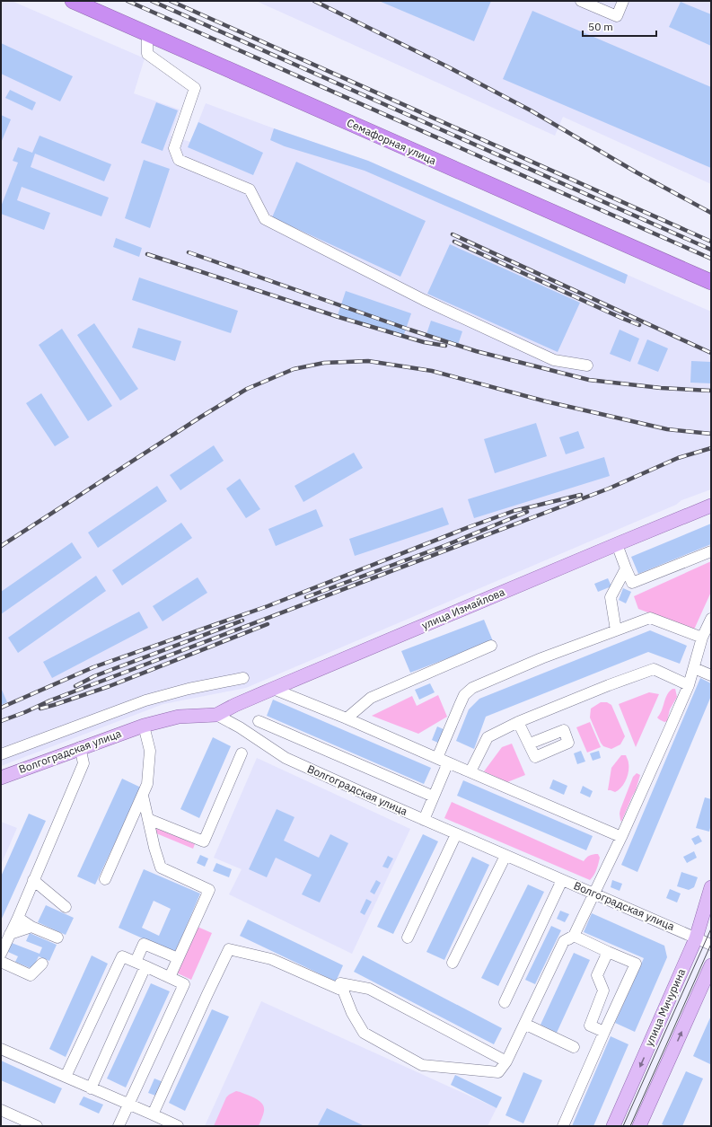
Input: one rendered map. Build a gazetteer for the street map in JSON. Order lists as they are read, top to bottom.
{
  "streets": {
    "highway": ["Семафорная улица"],
    "main road": ["улица Измайлова", "Волгоградская улица", "улица Мичурина"]
  },
  "crossings": [
    ["улица Измайлова", "Волгоградская улица"],
    ["Волгоградская улица", "улица Мичурина"]
  ],
  "scale_bar": "50 m"
}
